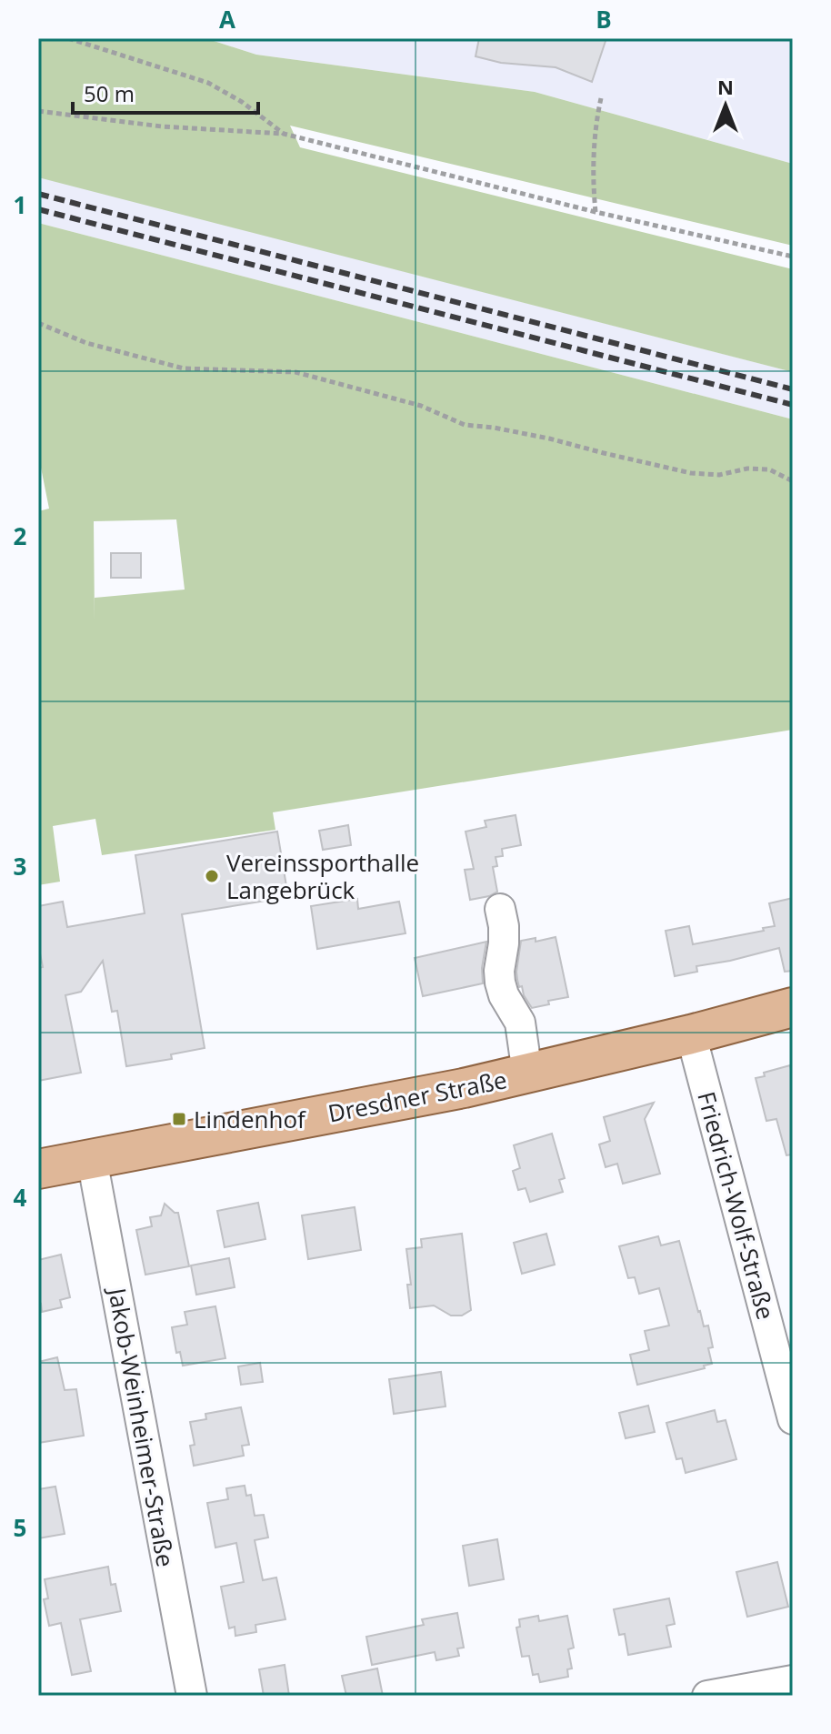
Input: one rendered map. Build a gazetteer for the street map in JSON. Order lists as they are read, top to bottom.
{
  "streets": {
    "main road": ["Dresdner Straße"],
    "street": ["Friedrich-Wolf-Straße", "Jakob-Weinheimer-Straße"]
  },
  "crossings": [
    ["Dresdner Straße", "Friedrich-Wolf-Straße"],
    ["Dresdner Straße", "Jakob-Weinheimer-Straße"]
  ],
  "places": {
    "other": ["Vereinssporthalle Langebrück"],
    "transit": ["Lindenhof"]
  },
  "scale_bar": "50 m",
  "north": "top",
  "grid": {
    "columns": ["A", "B"],
    "rows": [
      "1",
      "2",
      "3",
      "4",
      "5"
    ]
  }
}
